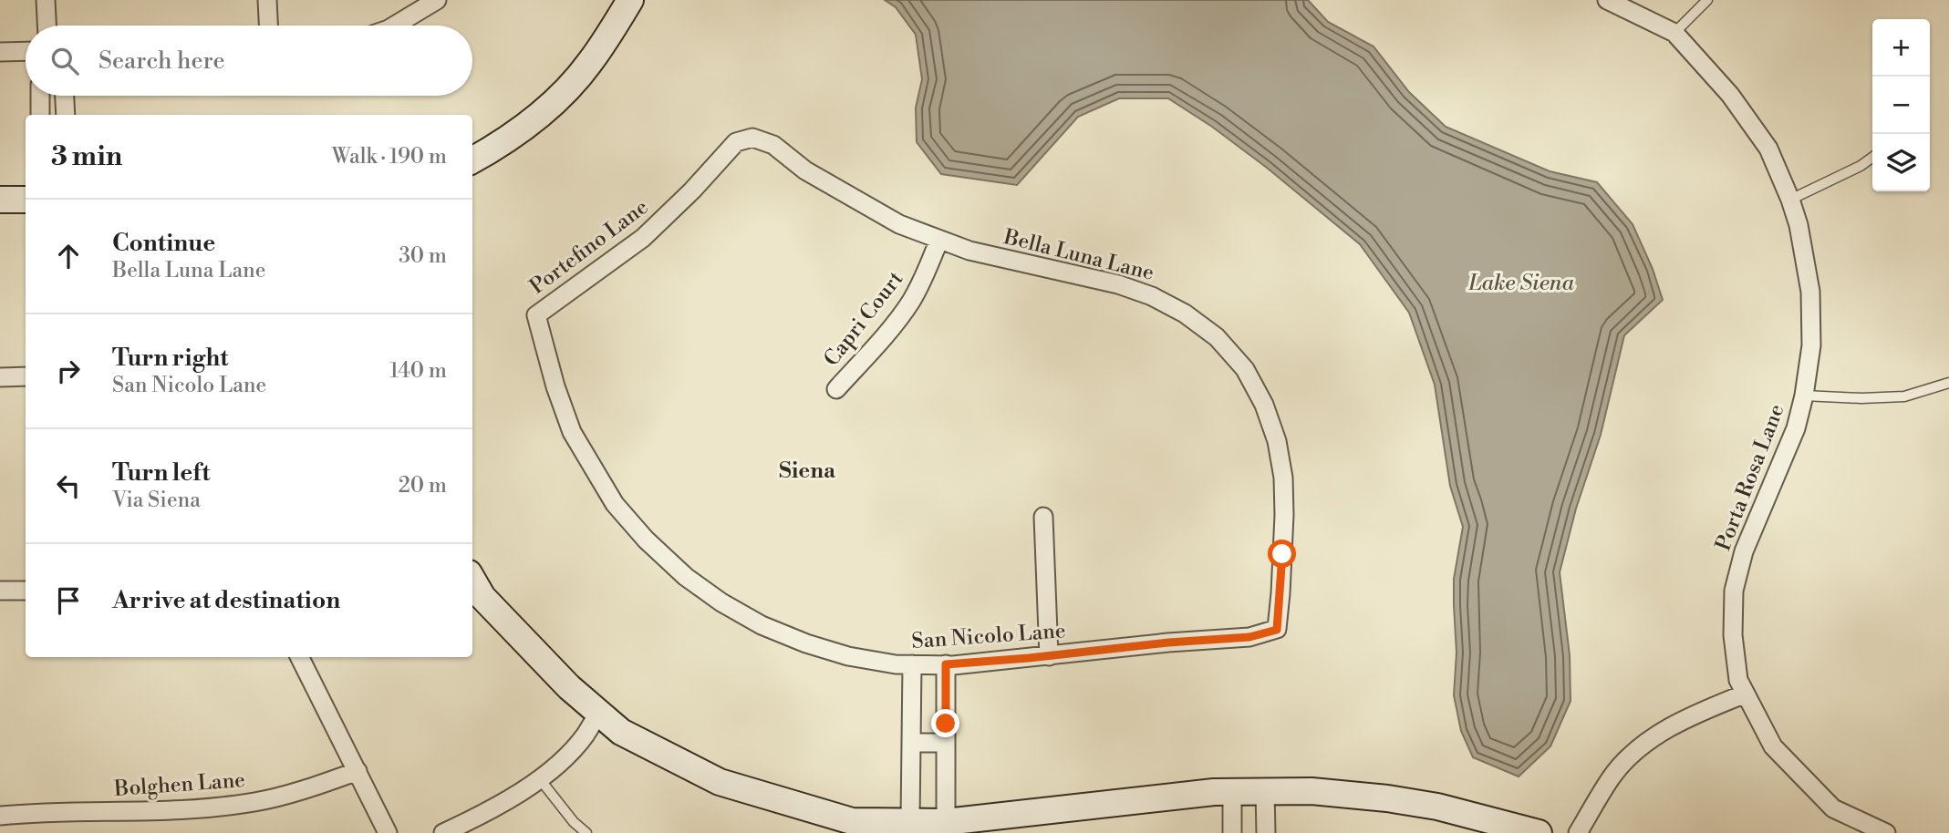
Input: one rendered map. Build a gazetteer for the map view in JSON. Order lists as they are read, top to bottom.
{
  "streets": {
    "street": [
      "Portefino Lane",
      "Bella Luna Lane",
      "Capri Court",
      "Porta Rosa Lane",
      "San Nicolo Lane",
      "Bolghen Lane"
    ]
  },
  "crossings": [
    ["Portefino Lane", "Bella Luna Lane"],
    ["Portefino Lane", "San Nicolo Lane"],
    ["Bella Luna Lane", "Capri Court"],
    ["Bella Luna Lane", "San Nicolo Lane"]
  ],
  "districts": ["Siena"],
  "water": ["Lake Siena"],
  "page": {
    "map_buttons": ["+", "−"],
    "search": "Search here",
    "heading": ["3 min", "Walk · 190 m"],
    "list": [
      ["Continue", "Bella Luna Lane", "30 m"],
      ["Turn right", "San Nicolo Lane", "140 m"],
      ["Turn left", "Via Siena", "20 m"],
      "Arrive at destination"
    ]
  }
}
